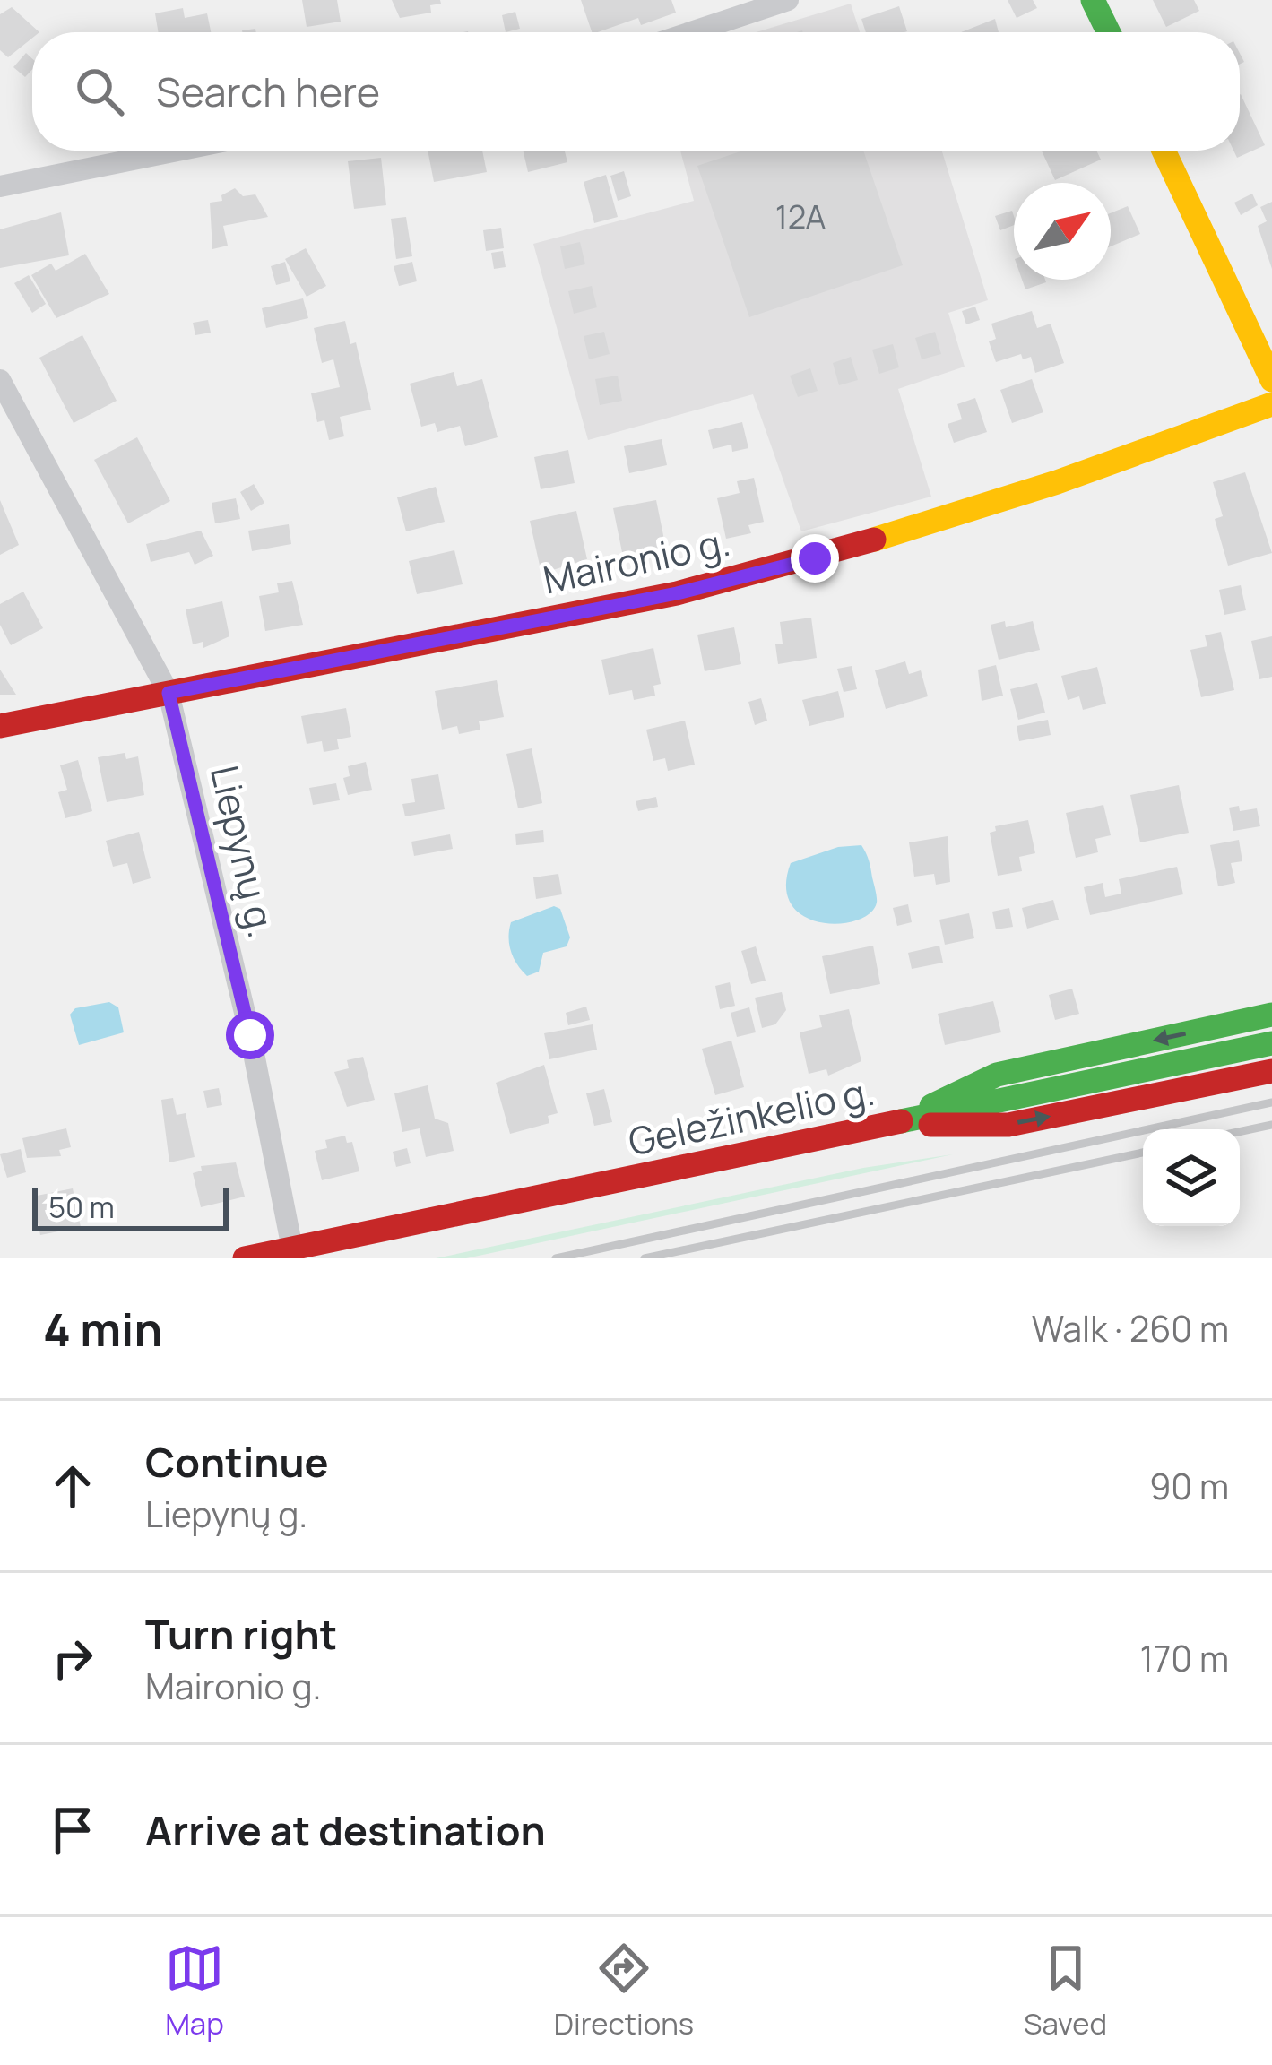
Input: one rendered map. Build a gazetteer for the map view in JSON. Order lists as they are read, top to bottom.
{
  "streets": {
    "street": ["Maironio g.", "Liepynų g.", "Geležinkelio g."]
  },
  "crossings": [
    ["Maironio g.", "Liepynų g."],
    ["Liepynų g.", "Geležinkelio g."]
  ],
  "house_numbers": ["12A"],
  "scale_bar": "50 m",
  "north": "top right",
  "page": {
    "search": "Search here",
    "scale": "50 m",
    "heading": ["4 min", "Walk · 260 m"],
    "list": [
      ["Continue", "Liepynų g.", "90 m"],
      ["Turn right", "Maironio g.", "170 m"],
      "Arrive at destination"
    ],
    "nav": ["Map", "Directions", "Saved"]
  }
}
